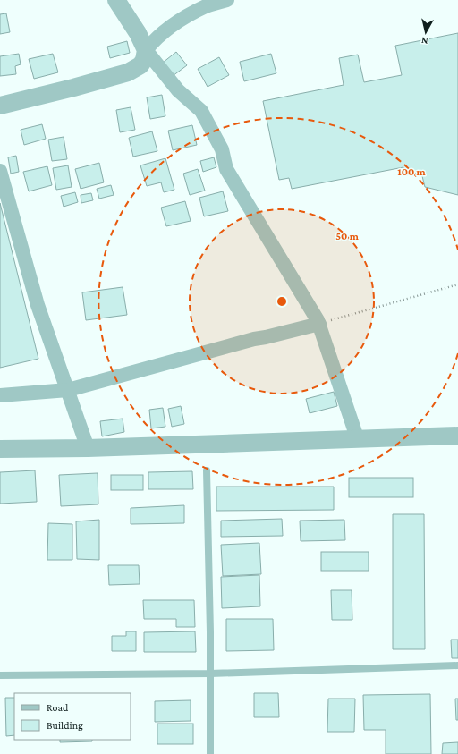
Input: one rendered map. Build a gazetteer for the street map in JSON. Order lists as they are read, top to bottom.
{
  "legend": ["Road", "Building"],
  "north": "bottom",
  "rings": ["100 m", "50 m"]
}
